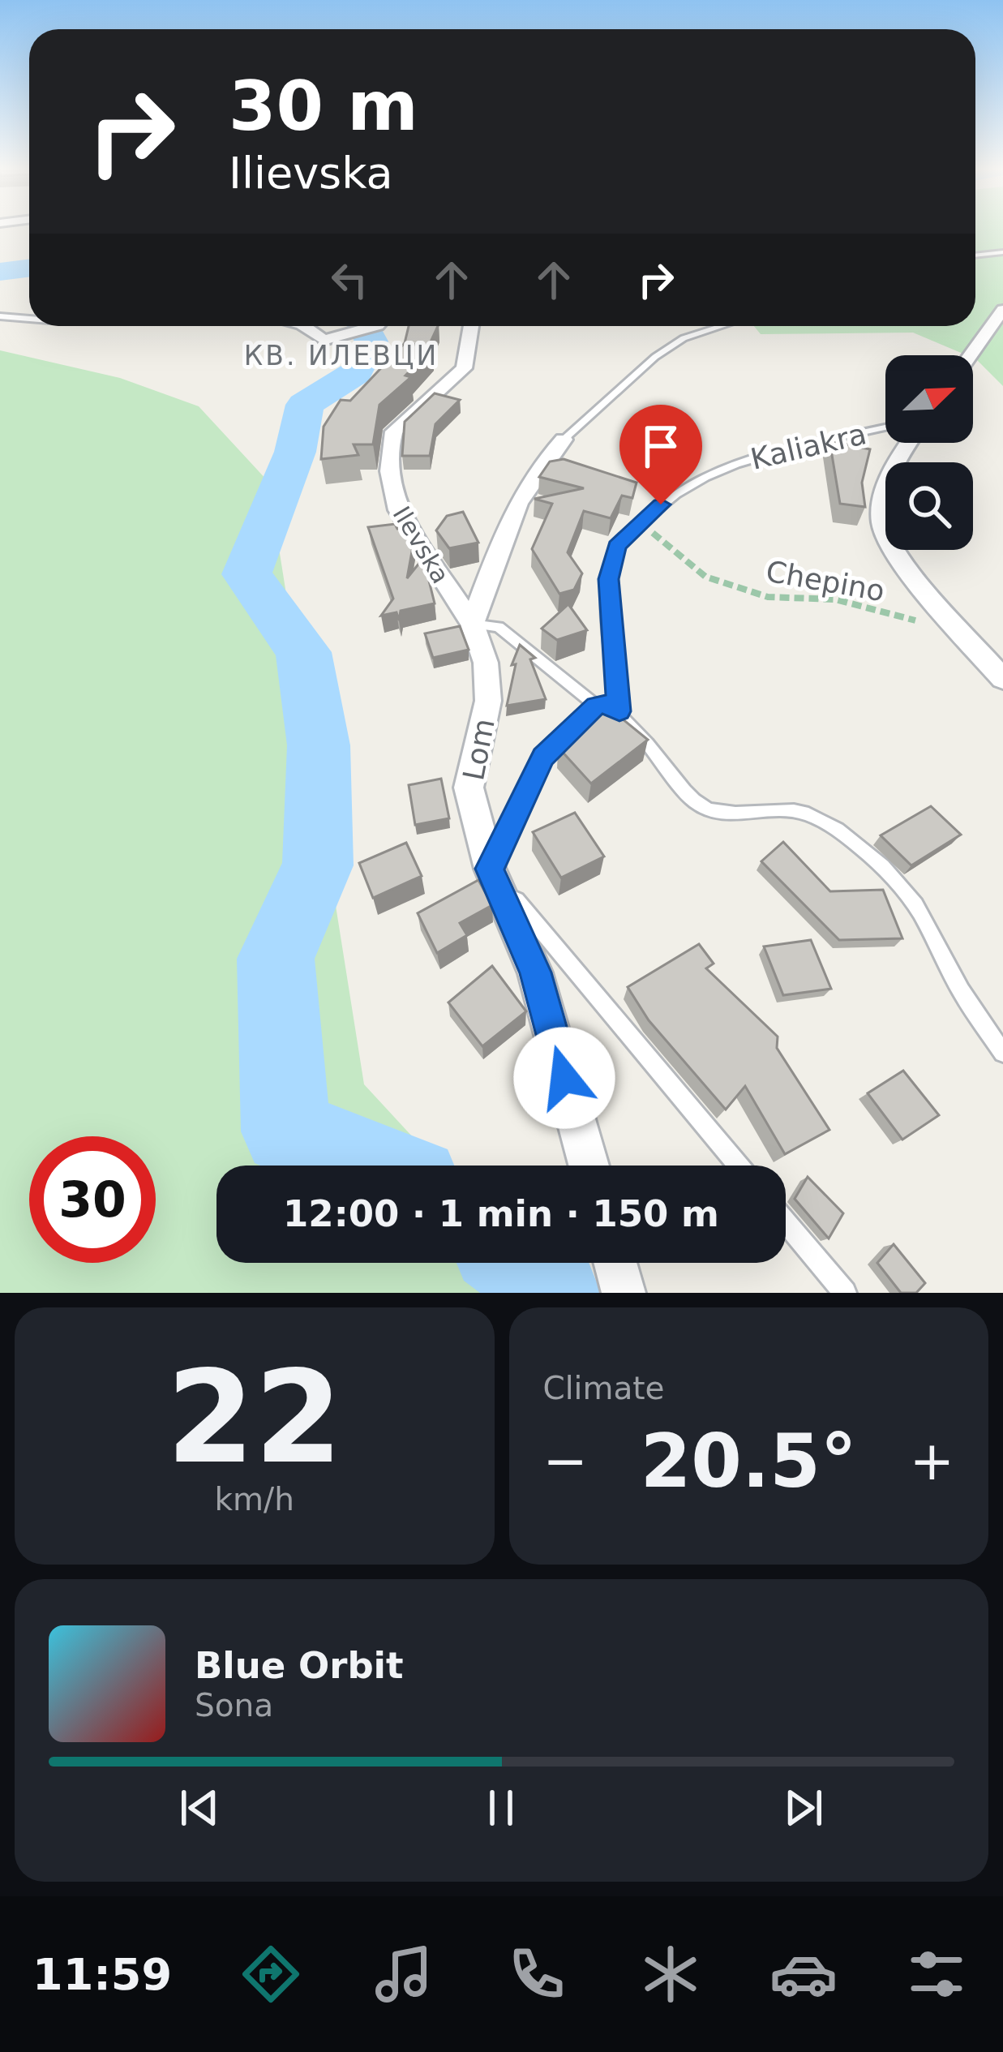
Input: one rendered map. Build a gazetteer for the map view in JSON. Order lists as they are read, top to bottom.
{
  "streets": {
    "street": ["Ilevska", "Lom"],
    "lane": ["Kaliakra"],
    "path": ["Chepino"]
  },
  "crossings": [
    ["Kaliakra", "Chepino"],
    ["Ilevska", "Lom"]
  ],
  "districts": ["КВ. ИЛЕВЦИ"],
  "north": "top right",
  "page": {
    "turn": ["30 m", "Ilievska"],
    "limit": "30",
    "trip": "12:00 · 1 min · 150 m",
    "tile": [
      ["22", "km/h"],
      "Climate"
    ],
    "heat": ["−", "20.5°", "+"],
    "song": ["Blue Orbit", "Sona"],
    "tabs": "11:59"
  }
}
